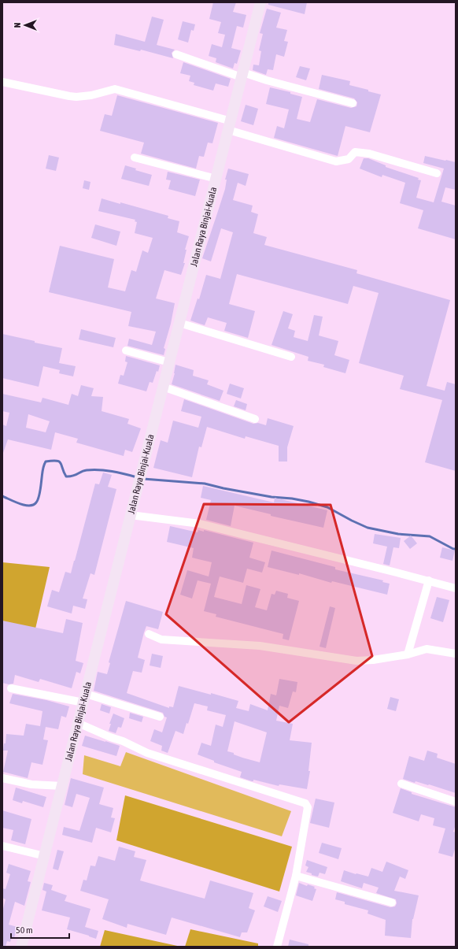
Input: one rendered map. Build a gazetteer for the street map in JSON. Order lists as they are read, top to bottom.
{
  "streets": {
    "main road": ["Jalan Raya Binjai-Kuala"]
  },
  "scale_bar": "50 m",
  "north": "left"
}
